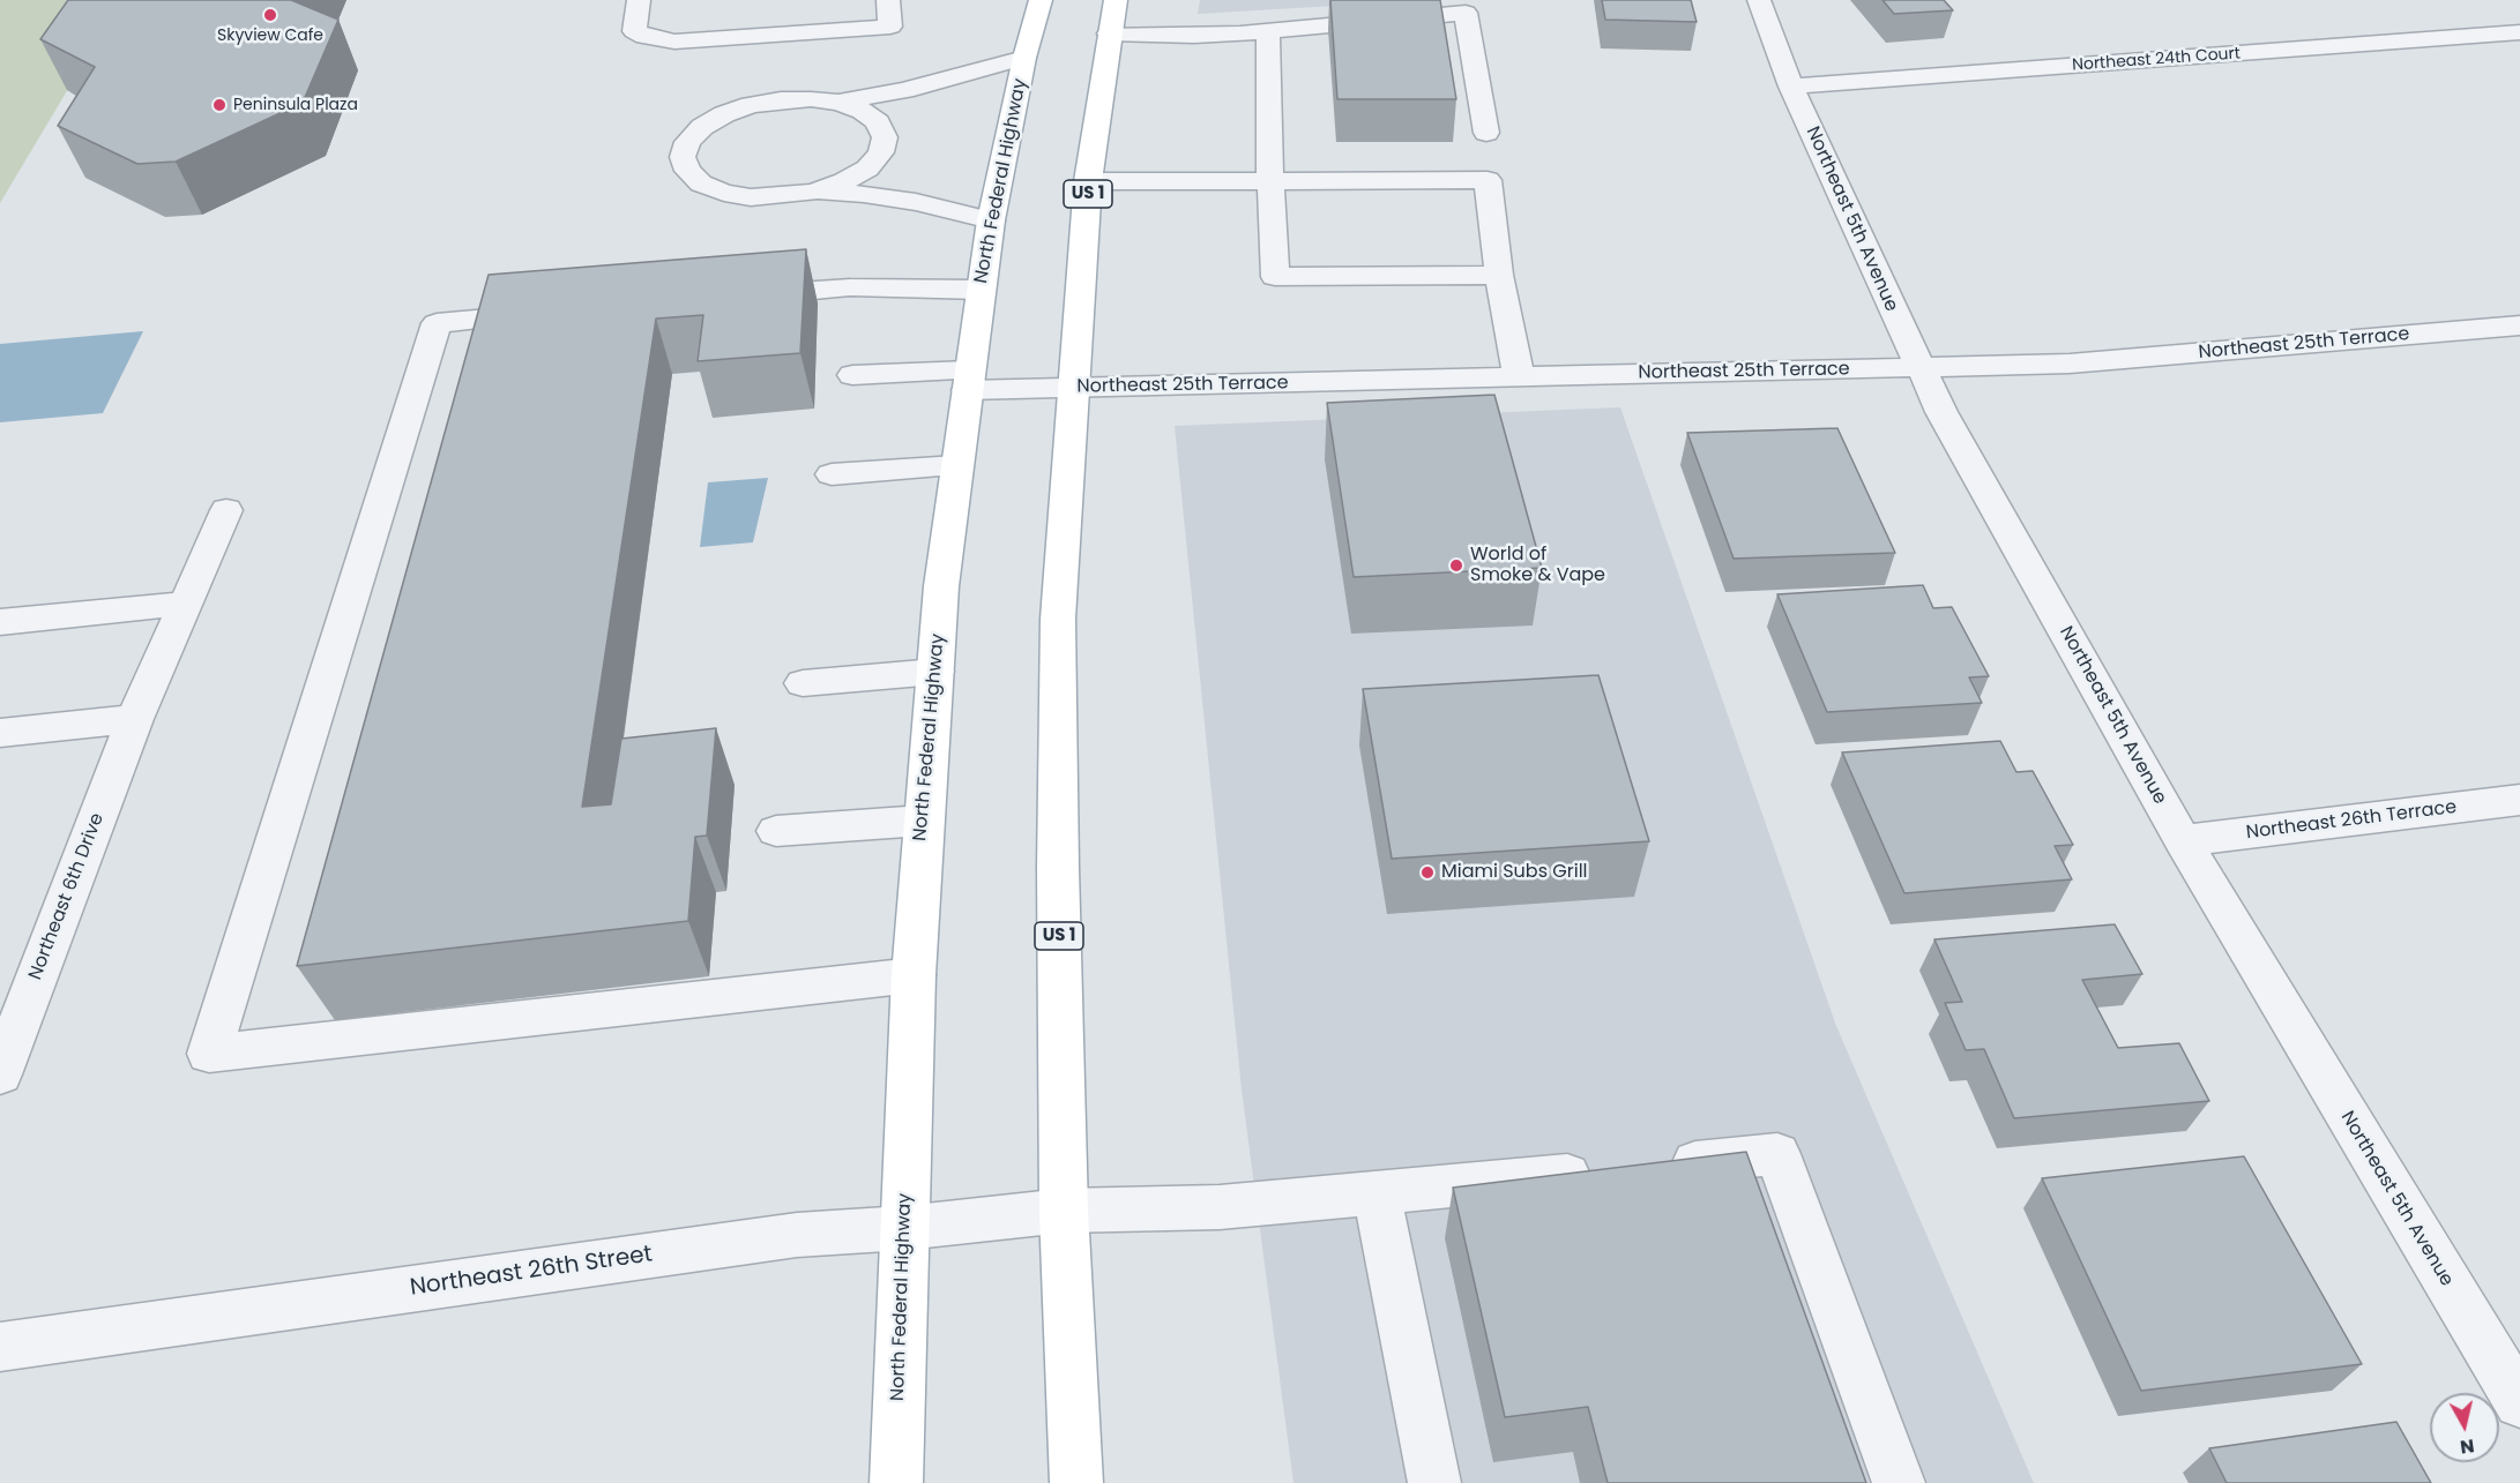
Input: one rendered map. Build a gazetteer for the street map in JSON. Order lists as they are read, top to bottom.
{
  "streets": {
    "main road": ["North Federal Highway", "US 1"],
    "street": [
      "Northeast 24th Court",
      "Northeast 5th Avenue",
      "Northeast 25th Terrace",
      "Northeast 26th Terrace",
      "Northeast 6th Drive",
      "Northeast 26th Street"
    ]
  },
  "crossings": [
    ["Northeast 24th Court", "Northeast 5th Avenue"],
    ["North Federal Highway", "Northeast 25th Terrace"],
    ["North Federal Highway", "Northeast 26th Street"],
    ["US 1", "Northeast 25th Terrace"],
    ["US 1", "Northeast 26th Street"],
    ["Northeast 5th Avenue", "Northeast 25th Terrace"],
    ["Northeast 5th Avenue", "Northeast 26th Terrace"]
  ],
  "places": [
    "Skyview Cafe",
    "Peninsula Plaza",
    "World of Smoke & Vape",
    "Miami Subs Grill"
  ],
  "north": "bottom"
}
